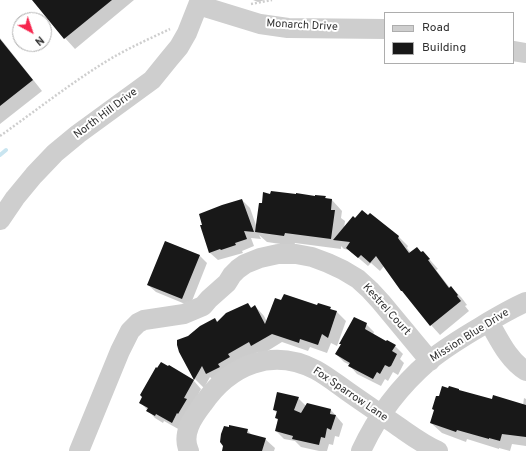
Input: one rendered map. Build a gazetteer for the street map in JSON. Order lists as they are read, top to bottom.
{
  "streets": {
    "street": [
      "Monarch Drive",
      "North Hill Drive",
      "Kestrel Court",
      "Mission Blue Drive",
      "Fox Sparrow Lane"
    ]
  },
  "crossings": [
    ["Monarch Drive", "North Hill Drive"],
    ["Kestrel Court", "Mission Blue Drive"],
    ["Mission Blue Drive", "Fox Sparrow Lane"]
  ],
  "legend": ["Road", "Building"],
  "north": "bottom right"
}
